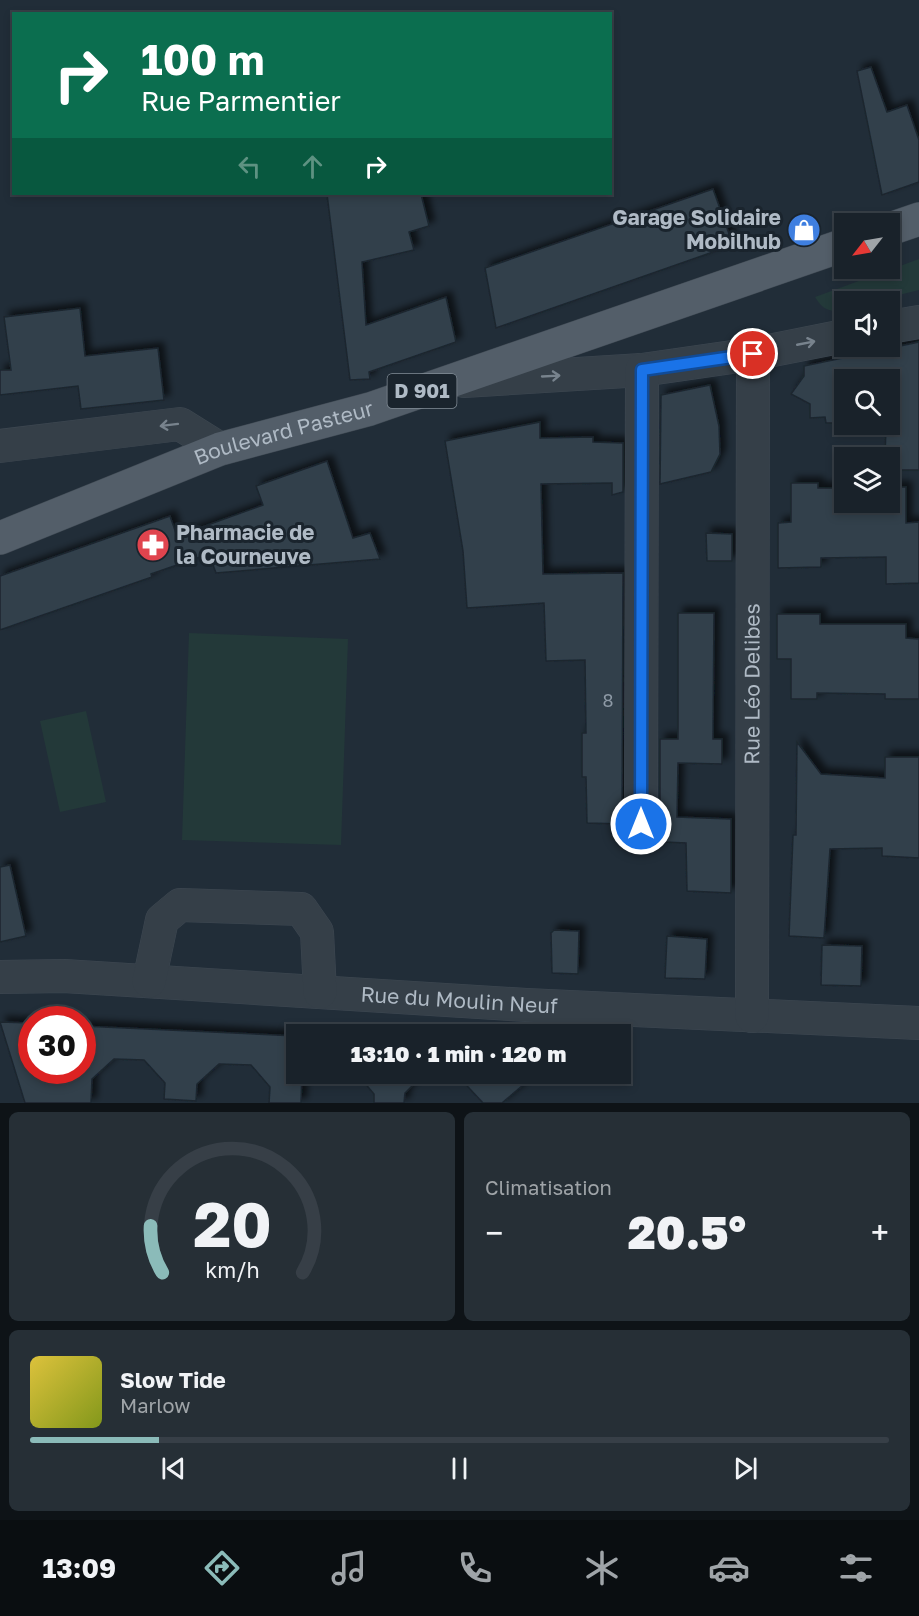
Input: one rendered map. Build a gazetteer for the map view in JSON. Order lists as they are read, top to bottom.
{
  "streets": {
    "main road": ["D 901", "Boulevard Pasteur"],
    "street": ["Rue Léo Delibes", "Rue du Moulin Neuf"]
  },
  "crossings": [
    ["Rue Léo Delibes", "Rue du Moulin Neuf"]
  ],
  "places": {
    "shop": ["Garage Solidaire Mobilhub"],
    "pharmacy": ["Pharmacie de la Courneuve"]
  },
  "house_numbers": ["8"],
  "north": "bottom left",
  "page": {
    "turn": ["100 m", "Rue Parmentier"],
    "limit": "30",
    "trip": "13:10 · 1 min · 120 m",
    "tile": "Climatisation",
    "heat": ["−", "20.5°", "+"],
    "song": ["Slow Tide", "Marlow"],
    "tabs": "13:09",
    "gauge": ["20", "km/h"]
  }
}
